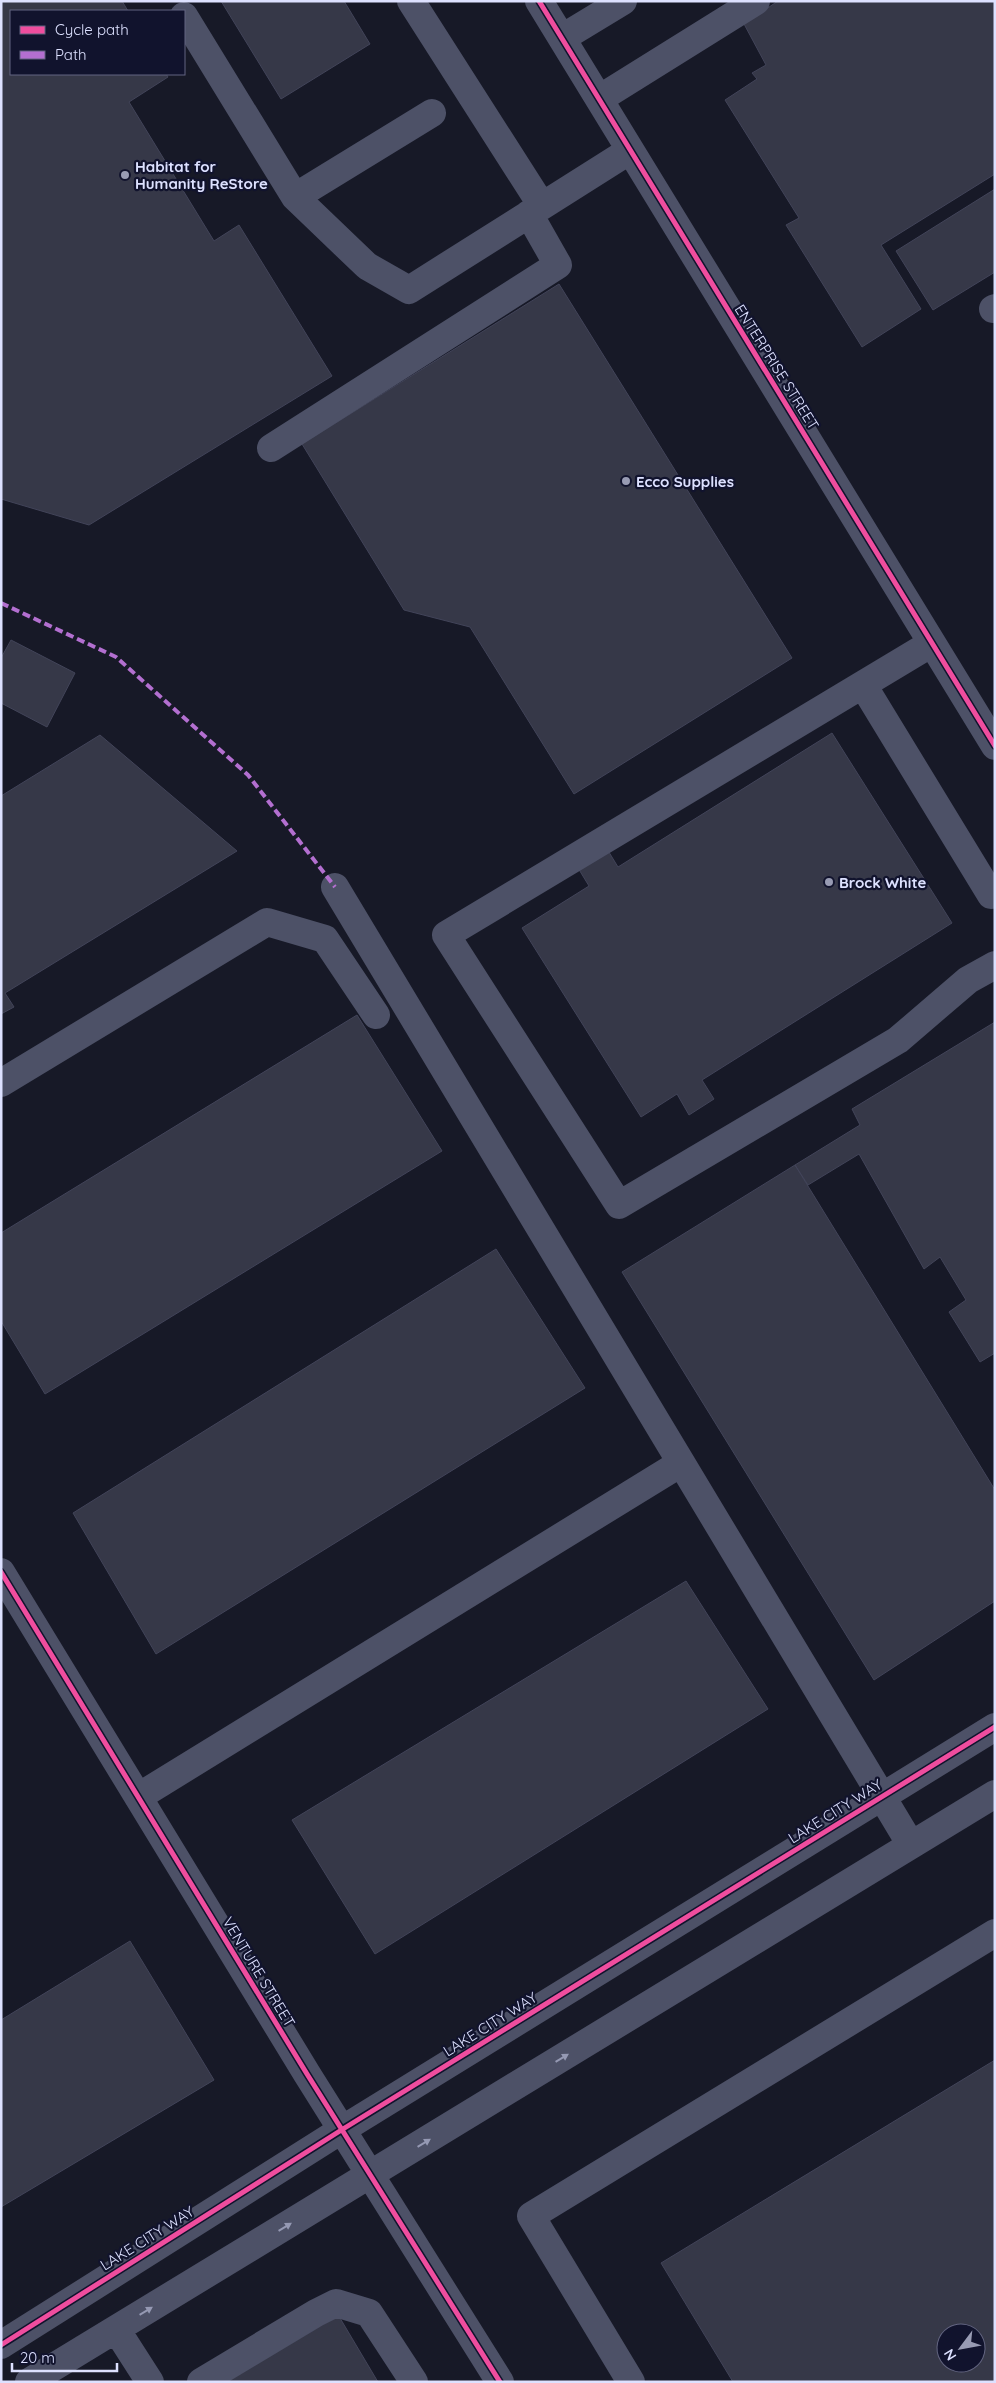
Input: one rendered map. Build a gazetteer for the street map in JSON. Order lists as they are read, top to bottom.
{
  "streets": {
    "street": ["ENTERPRISE STREET", "LAKE CITY WAY", "VENTURE STREET"]
  },
  "crossings": [
    ["LAKE CITY WAY", "VENTURE STREET"]
  ],
  "places": ["Habitat for Humanity ReStore", "Ecco Supplies", "Brock White"],
  "legend": ["Cycle path", "Path"],
  "scale_bar": "20 m",
  "north": "bottom left"
}
